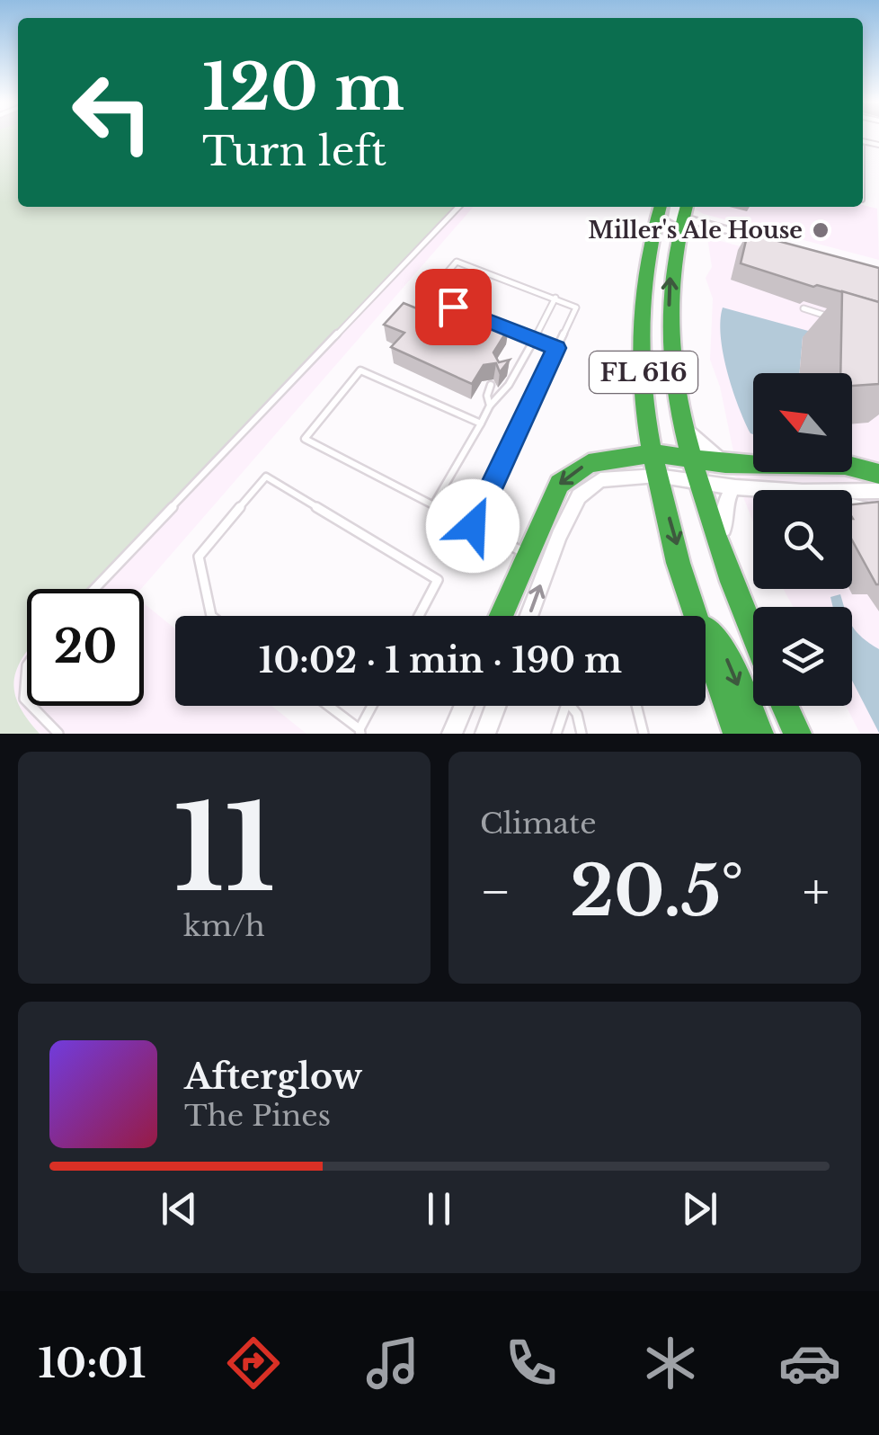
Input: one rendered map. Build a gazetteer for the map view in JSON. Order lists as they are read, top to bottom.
{
  "streets": {
    "main road": ["FL 616"]
  },
  "places": ["Miller's Ale House"],
  "north": "top left",
  "page": {
    "turn": ["120 m", "Turn left"],
    "limit": "20",
    "trip": "10:02 · 1 min · 190 m",
    "tile": [
      ["11", "km/h"],
      "Climate"
    ],
    "heat": ["−", "20.5°", "+"],
    "song": ["Afterglow", "The Pines"],
    "tabs": "10:01"
  }
}
